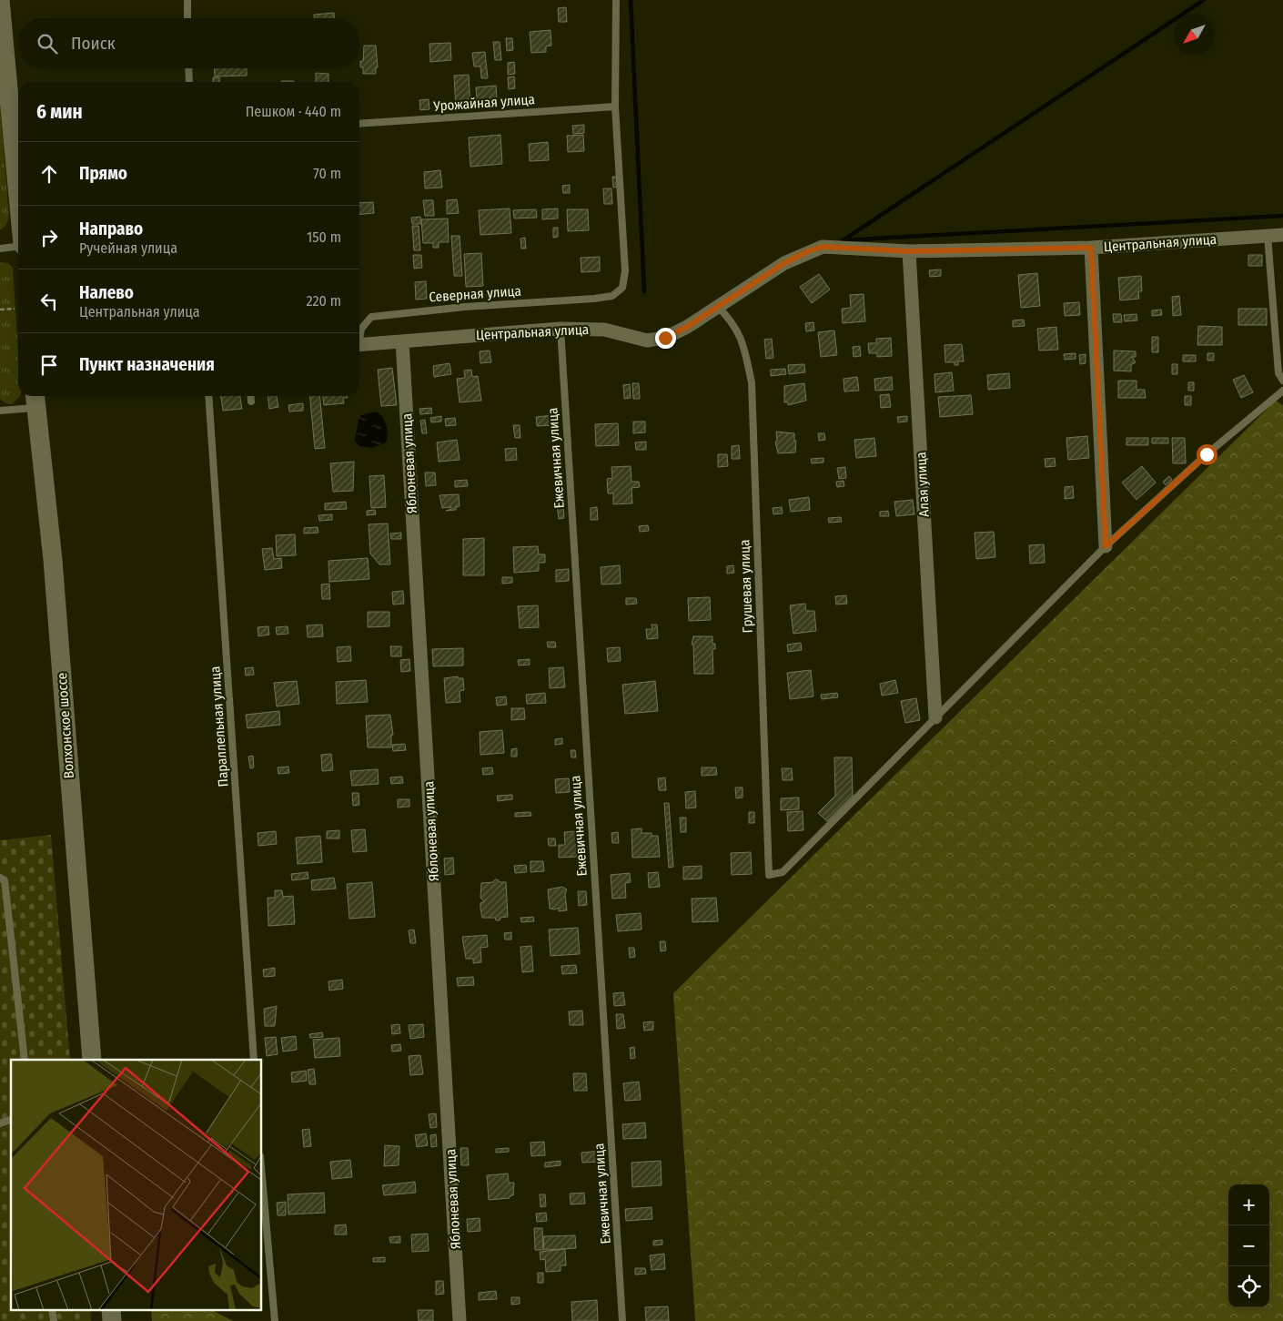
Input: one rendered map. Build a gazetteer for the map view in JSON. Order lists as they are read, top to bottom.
{
  "streets": {
    "main road": ["Волхонское шоссе"],
    "street": ["Центральная улица", "Яблоневая улица", "Алая улица"],
    "lane": [
      "Урожайная улица",
      "Северная улица",
      "Ежевичная улица",
      "Грушевая улица",
      "Параллельная улица"
    ]
  },
  "crossings": [
    ["Урожайная улица", "Северная улица"],
    ["Центральная улица", "Ежевичная улица"],
    ["Центральная улица", "Яблоневая улица"],
    ["Центральная улица", "Алая улица"],
    ["Центральная улица", "Грушевая улица"],
    ["Алая улица", "Грушевая улица"]
  ],
  "north": "bottom left",
  "page": {
    "search": "Поиск",
    "heading": ["6 мин", "Пешком · 440 m"],
    "list": [
      ["Прямо", "70 m"],
      ["Направо", "Ручейная улица", "150 m"],
      ["Налево", "Центральная улица", "220 m"],
      "Пункт назначения"
    ],
    "map_buttons": ["+", "−"]
  }
}
